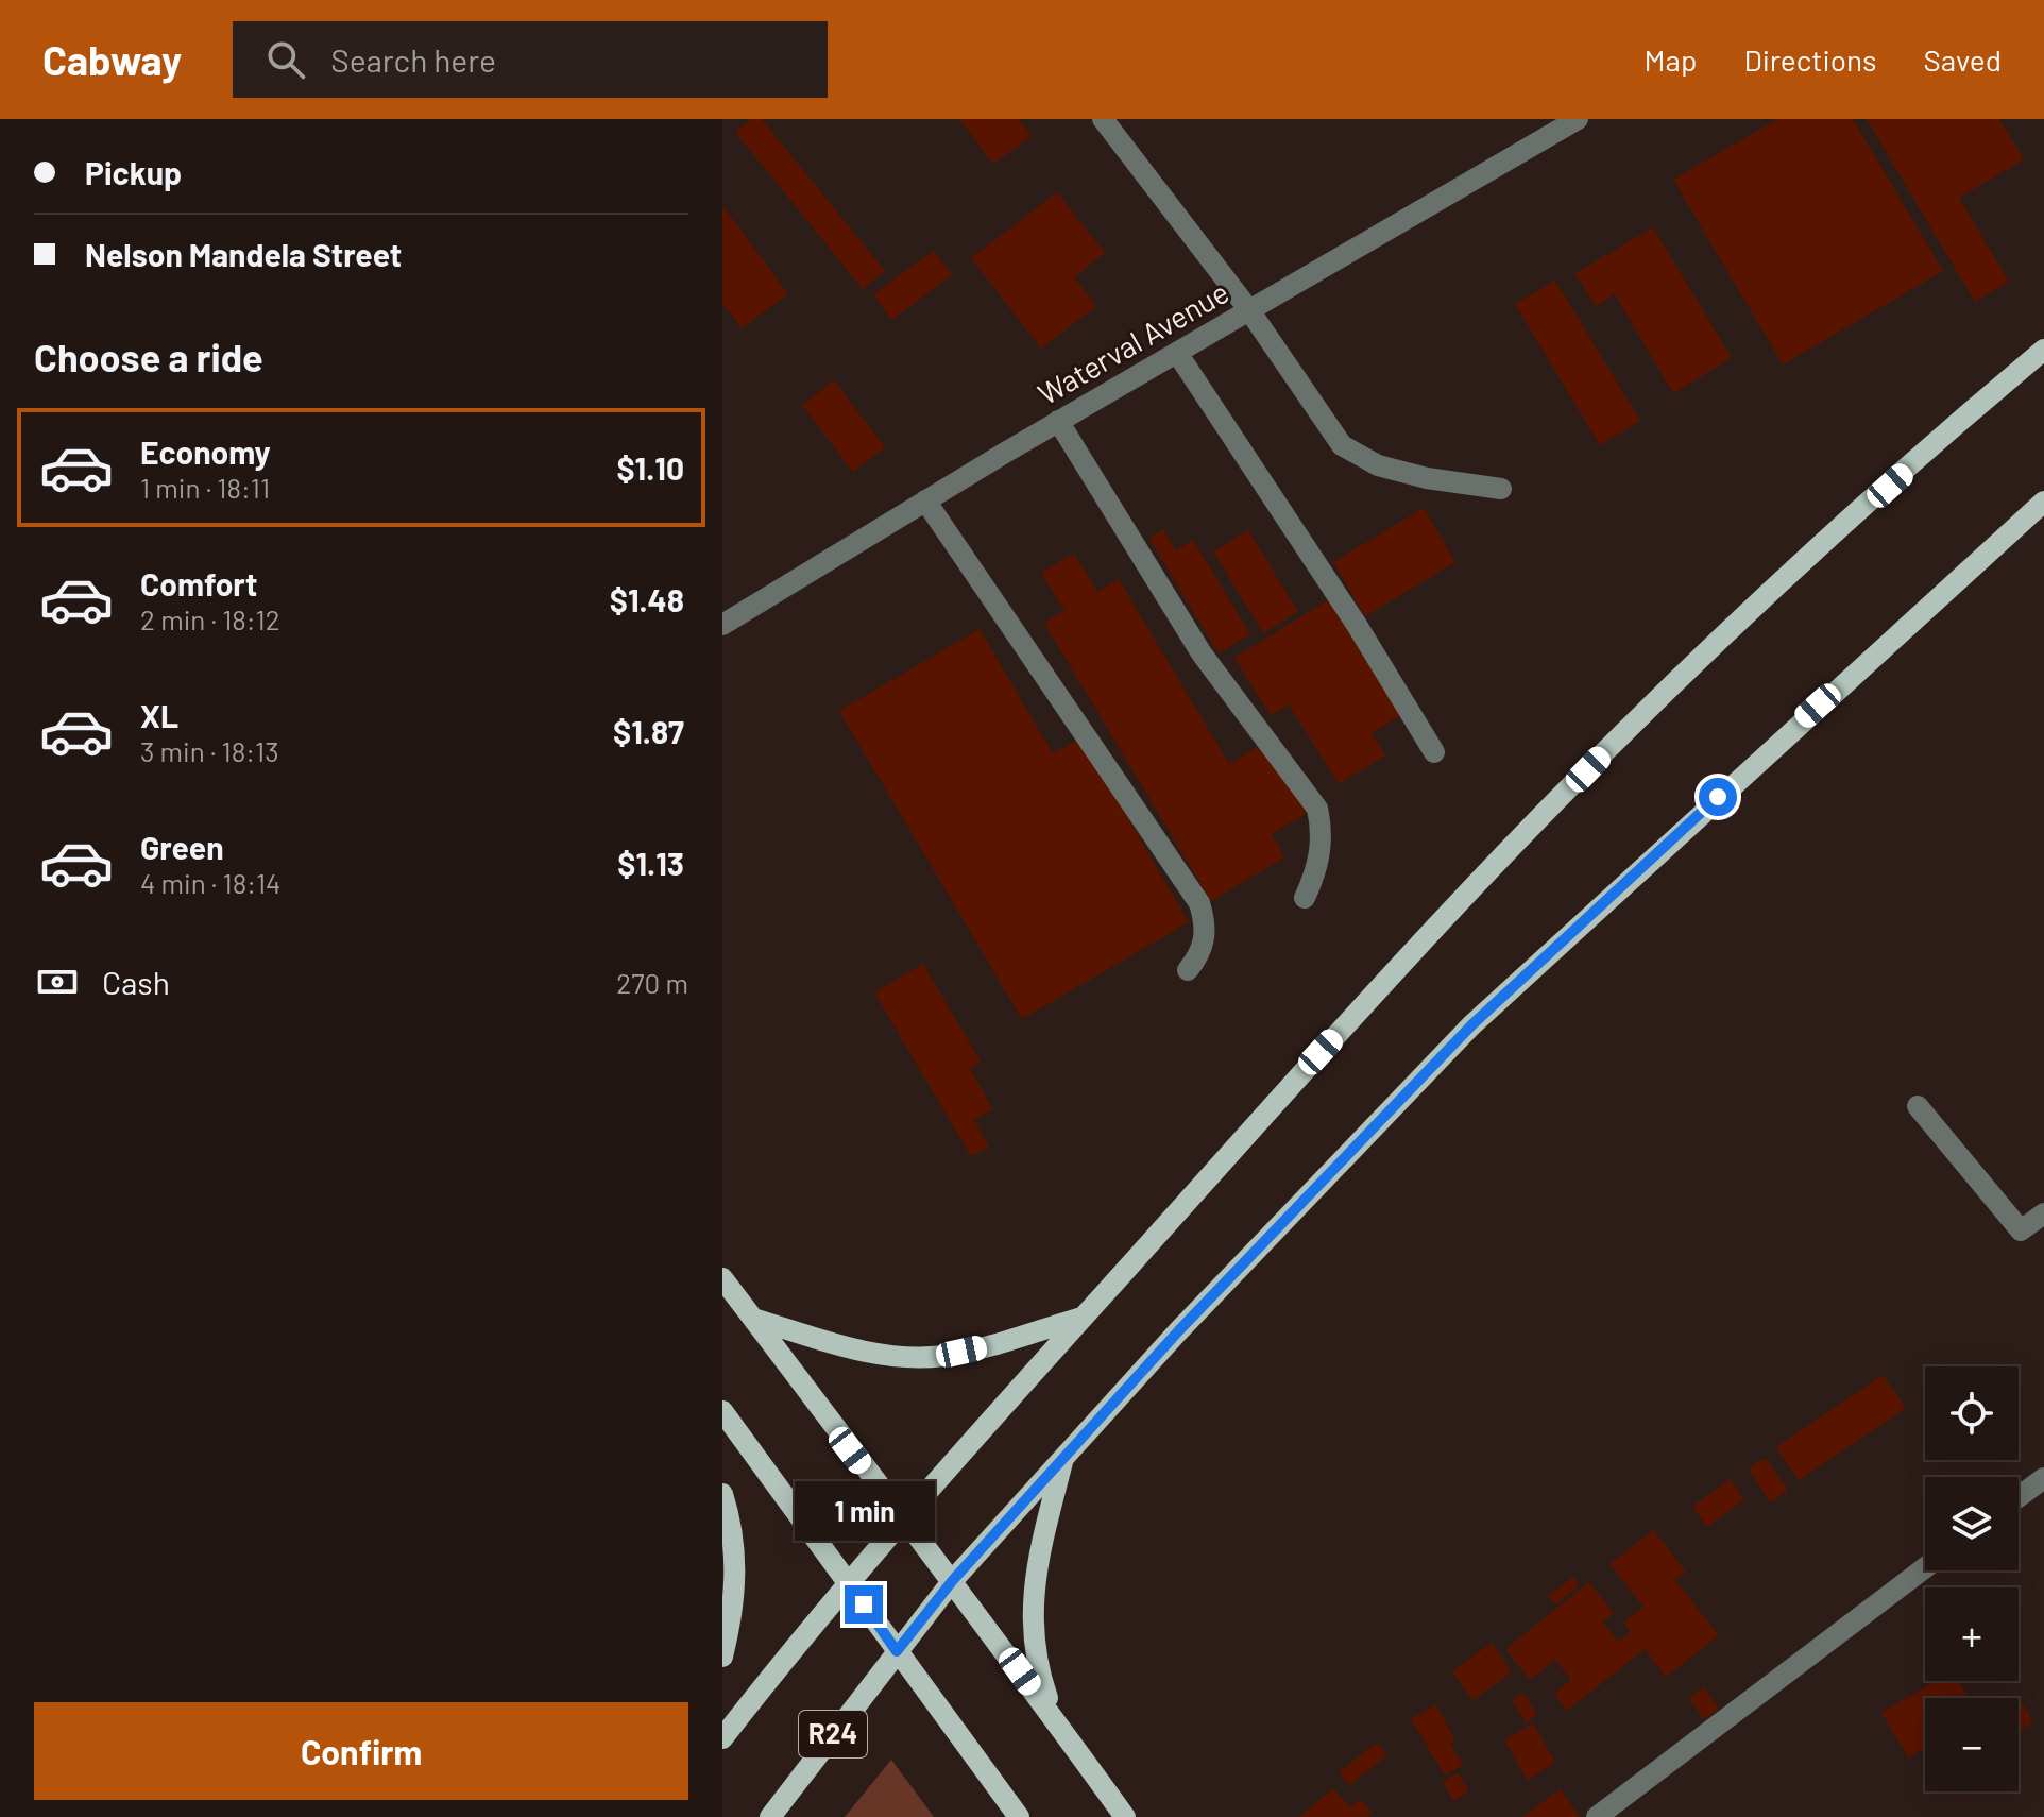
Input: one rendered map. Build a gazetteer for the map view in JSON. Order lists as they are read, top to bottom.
{
  "streets": {
    "main road": ["R24"],
    "street": ["Waterval Avenue"]
  },
  "page": {
    "header": "Cabway",
    "search": "Search here",
    "nav": ["Map", "Directions", "Saved"],
    "banner": ["Pickup", "Nelson Mandela Street"],
    "heading": "Choose a ride",
    "list": [
      {
        "name": "Economy",
        "note": "1 min · 18:11",
        "value": "$1.10"
      },
      {
        "name": "Comfort",
        "note": "2 min · 18:12",
        "value": "$1.48"
      },
      {
        "name": "XL",
        "note": "3 min · 18:13",
        "value": "$1.87"
      },
      {
        "name": "Green",
        "note": "4 min · 18:14",
        "value": "$1.13"
      }
    ],
    "pay": ["Cash", "270 m"],
    "map_buttons": ["+", "−"],
    "bubble": "1 min",
    "buttons": "Confirm"
  }
}
